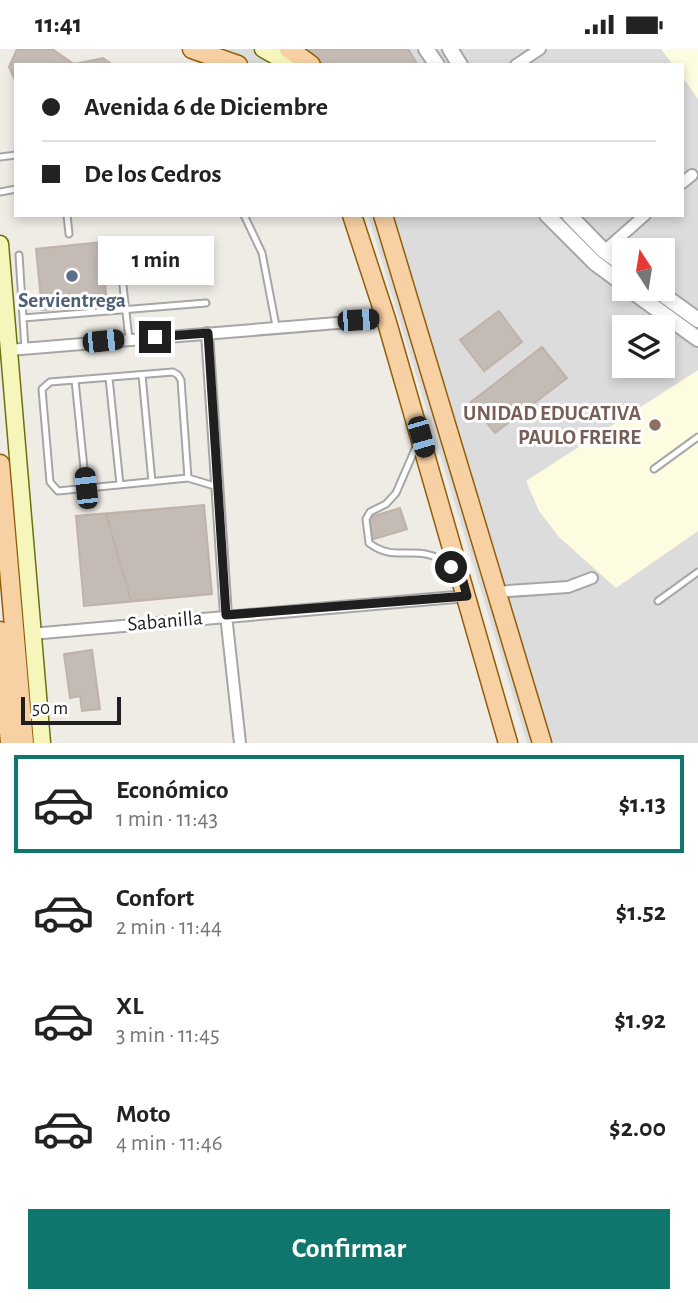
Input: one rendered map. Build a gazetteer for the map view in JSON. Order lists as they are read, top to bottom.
{
  "streets": {
    "street": ["Sabanilla"]
  },
  "places": ["Servientrega", "UNIDAD EDUCATIVA PAULO FREIRE"],
  "scale_bar": "50 m",
  "north": "top",
  "page": {
    "status": "11:41",
    "banner": ["Avenida 6 de Diciembre", "De los Cedros"],
    "bubble": "1 min",
    "scale": "50 m",
    "list": [
      {
        "name": "Económico",
        "note": "1 min · 11:43",
        "value": "$1.13"
      },
      {
        "name": "Confort",
        "note": "2 min · 11:44",
        "value": "$1.52"
      },
      {
        "name": "XL",
        "note": "3 min · 11:45",
        "value": "$1.92"
      },
      {
        "name": "Moto",
        "note": "4 min · 11:46",
        "value": "$2.00"
      }
    ],
    "buttons": "Confirmar"
  }
}
